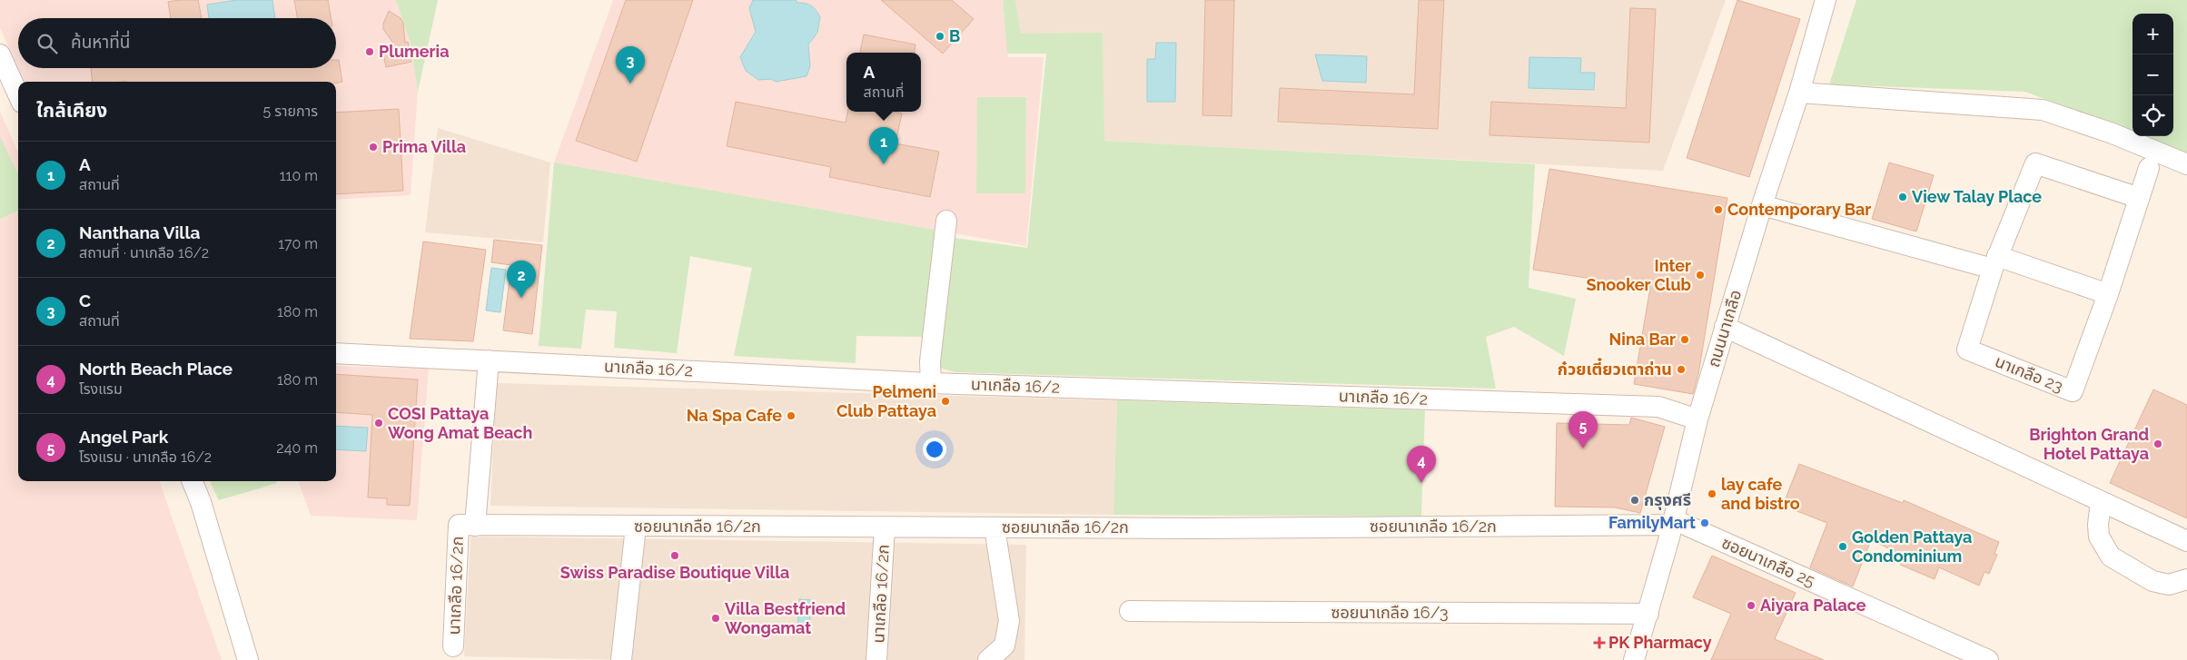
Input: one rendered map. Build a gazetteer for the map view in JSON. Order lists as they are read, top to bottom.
{
  "streets": {
    "street": [
      "ถนนนาเกลือ",
      "นาเกลือ 16/2",
      "นาเกลือ 23",
      "ซอยนาเกลือ 16/2ก",
      "ซอยนาเกลือ 25",
      "นาเกลือ 16/2ก",
      "ซอยนาเกลือ 16/3"
    ]
  },
  "crossings": [
    ["ถนนนาเกลือ", "นาเกลือ 16/2"],
    ["ถนนนาเกลือ", "ซอยนาเกลือ 16/2ก"],
    ["ถนนนาเกลือ", "ซอยนาเกลือ 25"],
    ["ถนนนาเกลือ", "ซอยนาเกลือ 16/3"],
    ["นาเกลือ 16/2", "นาเกลือ 16/2ก"],
    ["ซอยนาเกลือ 16/2ก", "ซอยนาเกลือ 25"],
    ["ซอยนาเกลือ 16/2ก", "นาเกลือ 16/2ก"]
  ],
  "places": {
    "other": [
      "B",
      "Plumeria",
      "Prima Villa",
      "View Talay Place",
      "Contemporary Bar",
      "Inter Snooker Club",
      "Nina Bar",
      "ก๋วยเตี๋ยวเตาถ่าน",
      "Pelmeni Club Pattaya",
      "Na Spa Cafe",
      "COSI Pattaya Wong Amat Beach",
      "Brighton Grand Hotel Pattaya",
      "lay cafe and bistro",
      "กรุงศรี",
      "FamilyMart",
      "Golden Pattaya Condominium",
      "Swiss Paradise Boutique Villa",
      "Aiyara Palace",
      "Villa Bestfriend Wongamat"
    ],
    "health": ["PK Pharmacy"]
  },
  "page": {
    "map_buttons": ["+", "−"],
    "search": "ค้นหาที่นี่",
    "pins": [
      "3",
      "1",
      "2",
      "5",
      "4"
    ],
    "popup": ["A", "สถานที่"],
    "heading": ["ใกล้เคียง", "5 รายการ"],
    "list": [
      {
        "mark": "1",
        "name": "A",
        "note": "สถานที่",
        "value": "110 m"
      },
      {
        "mark": "2",
        "name": "Nanthana Villa",
        "note": "สถานที่ · นาเกลือ 16/2",
        "value": "170 m"
      },
      {
        "mark": "3",
        "name": "C",
        "note": "สถานที่",
        "value": "180 m"
      },
      {
        "mark": "4",
        "name": "North Beach Place",
        "note": "โรงแรม",
        "value": "180 m"
      },
      {
        "mark": "5",
        "name": "Angel Park",
        "note": "โรงแรม · นาเกลือ 16/2",
        "value": "240 m"
      }
    ]
  }
}
